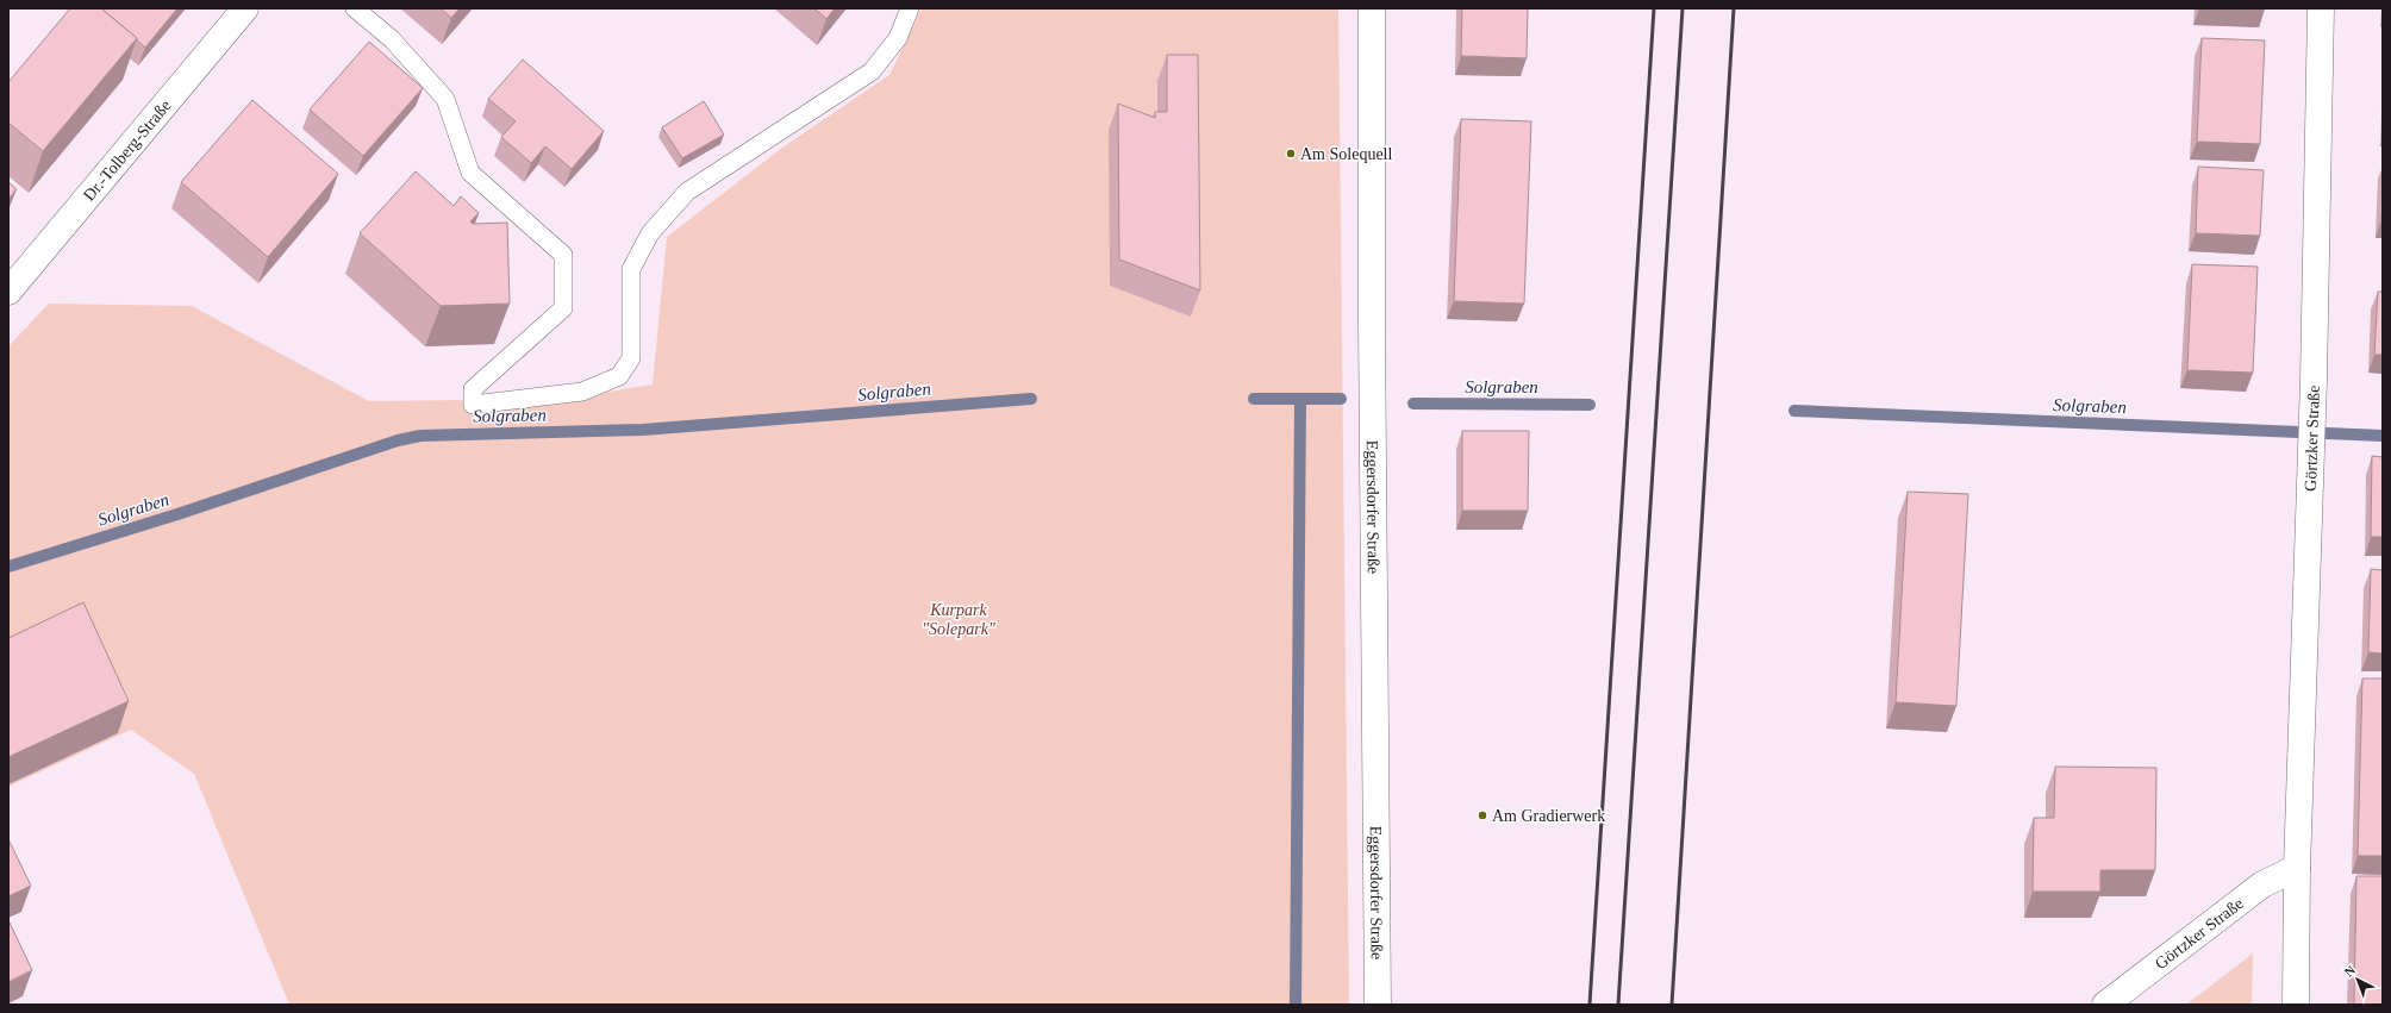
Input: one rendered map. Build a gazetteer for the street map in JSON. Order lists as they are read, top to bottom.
{
  "streets": {
    "street": ["Dr.-Tolberg-Straße", "Görtzker Straße", "Eggersdorfer Straße"]
  },
  "water": ["Solgraben"],
  "parks": ["Kurpark \"Solepark\""],
  "places": ["Am Solequell", "Am Gradierwerk"],
  "north": "top left"
}
